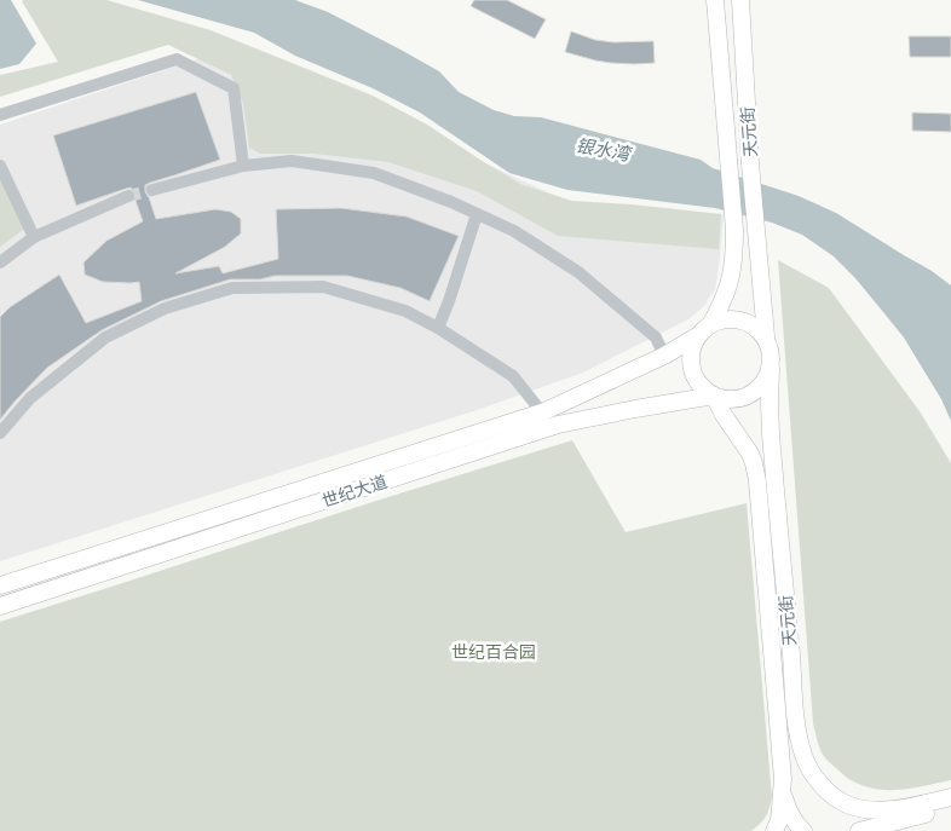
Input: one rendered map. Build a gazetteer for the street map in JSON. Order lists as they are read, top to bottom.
{
  "streets": {
    "main road": ["天元街", "世纪大道"]
  },
  "crossings": [
    ["天元街", "世纪大道"]
  ],
  "water": ["银水湾"],
  "parks": ["世纪百合园"]
}
